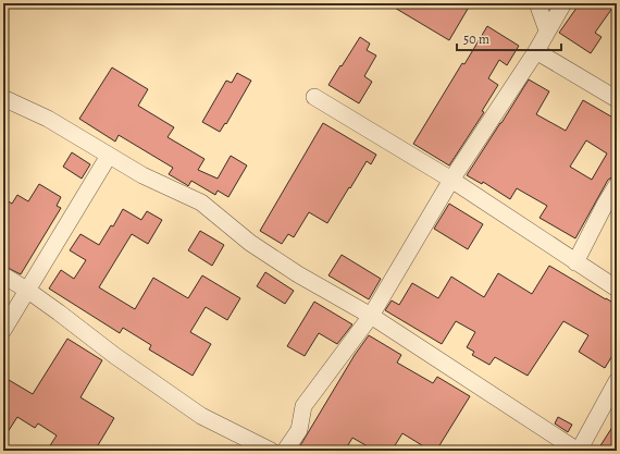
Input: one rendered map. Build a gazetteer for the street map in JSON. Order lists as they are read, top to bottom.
{
  "scale_bar": "50 m"
}
